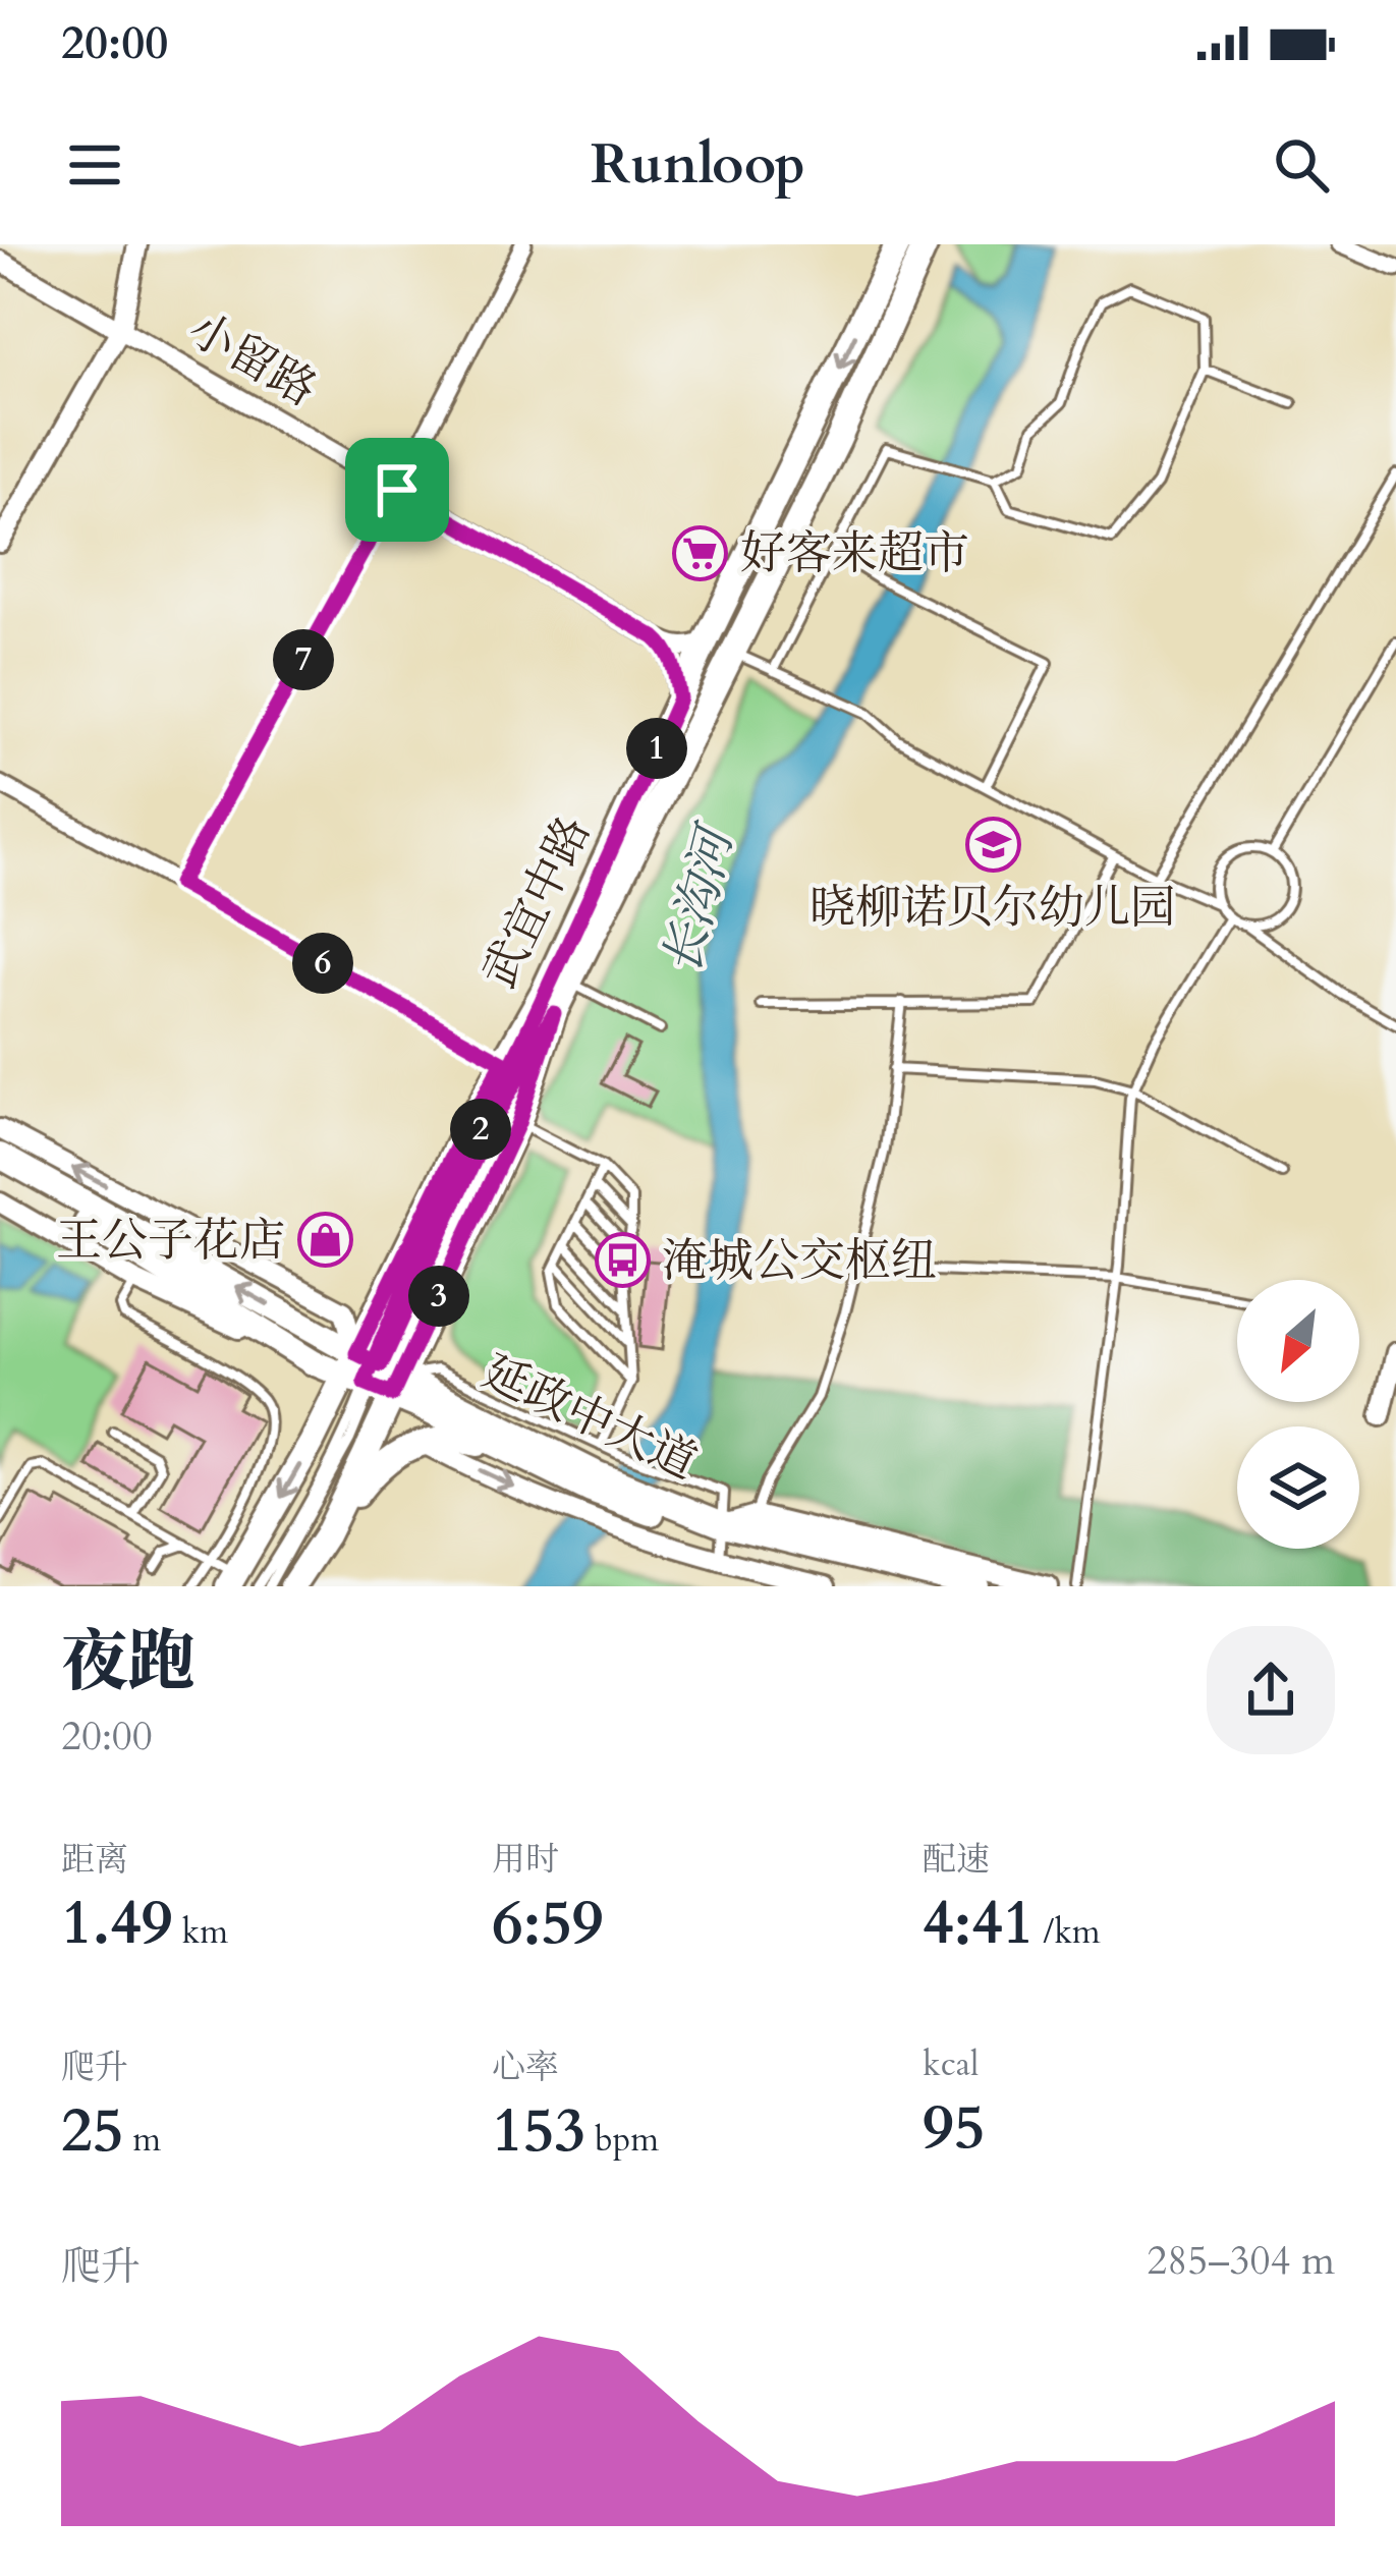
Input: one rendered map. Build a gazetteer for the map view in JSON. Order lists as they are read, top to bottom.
{
  "streets": {
    "main road": ["武宜中路", "延政中大道"],
    "street": ["小留路"]
  },
  "crossings": [
    ["小留路", "武宜中路"],
    ["武宜中路", "延政中大道"]
  ],
  "water": ["长沟河"],
  "places": {
    "supermarket": ["好客来超市"],
    "school or university": ["晓柳诺贝尔幼儿园"],
    "shop": ["王公子花店"],
    "bus stop": ["淹城公交枢纽"]
  },
  "north": "bottom left",
  "page": {
    "status": "20:00",
    "header": "Runloop",
    "pins": [
      "7",
      "1",
      "6",
      "2",
      "3"
    ],
    "heading": ["夜跑", "20:00"],
    "stats": [
      ["距离", "1.49 km"],
      ["用时", "6:59"],
      ["配速", "4:41 /km"],
      ["爬升", "25 m"],
      ["心率", "153 bpm"],
      ["kcal", "95"]
    ],
    "chart": ["爬升", "285–304 m"]
  }
}
